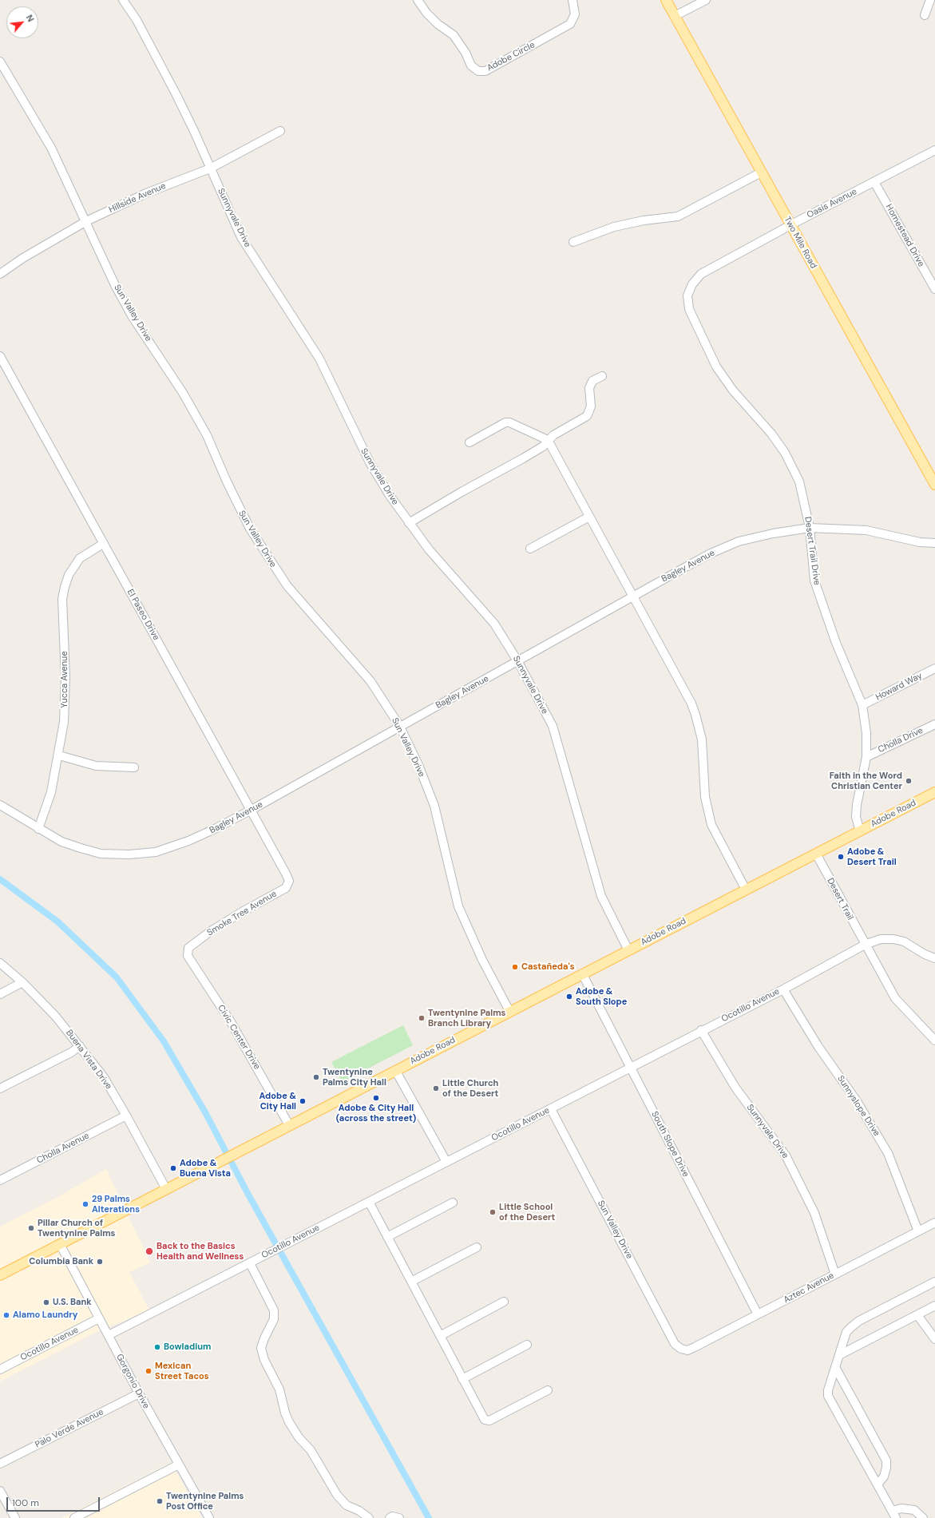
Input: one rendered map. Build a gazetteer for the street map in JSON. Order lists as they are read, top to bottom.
{
  "streets": {
    "main road": ["Two Mile Road", "Adobe Road"],
    "street": [
      "Adobe Circle",
      "Hillside Avenue",
      "Oasis Avenue",
      "Sunnyvale Drive",
      "Homestead Drive",
      "Sun Valley Drive",
      "Desert Trail Drive",
      "Bagley Avenue",
      "El Paseo Drive",
      "Yucca Avenue",
      "Howard Way",
      "Cholla Drive",
      "Desert Trail",
      "Smoke Tree Avenue",
      "Ocotillo Avenue",
      "Civic Center Drive",
      "Buena Vista Drive",
      "Sunnyslope Drive",
      "South Slope Drive",
      "Cholla Avenue",
      "Aztec Avenue",
      "Gorgonio Drive",
      "Palo Verde Avenue"
    ]
  },
  "crossings": [
    ["Hillside Avenue", "Sunnyvale Drive"],
    ["Hillside Avenue", "Sun Valley Drive"],
    ["Oasis Avenue", "Homestead Drive"],
    ["Oasis Avenue", "Two Mile Road"],
    ["Oasis Avenue", "Desert Trail Drive"],
    ["Sunnyvale Drive", "Bagley Avenue"],
    ["Sunnyvale Drive", "Adobe Road"],
    ["Sunnyvale Drive", "Ocotillo Avenue"],
    ["Sunnyvale Drive", "Aztec Avenue"],
    ["Sun Valley Drive", "Bagley Avenue"],
    ["Sun Valley Drive", "Adobe Road"],
    ["Sun Valley Drive", "Ocotillo Avenue"],
    ["Sun Valley Drive", "Aztec Avenue"],
    ["Desert Trail Drive", "Bagley Avenue"],
    ["Desert Trail Drive", "Howard Way"],
    ["Desert Trail Drive", "Cholla Drive"],
    ["Desert Trail Drive", "Adobe Road"],
    ["Bagley Avenue", "El Paseo Drive"],
    ["Bagley Avenue", "Yucca Avenue"],
    ["El Paseo Drive", "Yucca Avenue"],
    ["El Paseo Drive", "Smoke Tree Avenue"],
    ["Adobe Road", "Desert Trail"],
    ["Adobe Road", "Civic Center Drive"],
    ["Adobe Road", "Buena Vista Drive"],
    ["Adobe Road", "South Slope Drive"],
    ["Adobe Road", "Gorgonio Drive"],
    ["Desert Trail", "Ocotillo Avenue"],
    ["Smoke Tree Avenue", "Civic Center Drive"],
    ["Ocotillo Avenue", "Sunnyslope Drive"],
    ["Ocotillo Avenue", "South Slope Drive"],
    ["Ocotillo Avenue", "Gorgonio Drive"],
    ["Buena Vista Drive", "Cholla Avenue"],
    ["Sunnyslope Drive", "Aztec Avenue"],
    ["South Slope Drive", "Aztec Avenue"],
    ["Gorgonio Drive", "Palo Verde Avenue"]
  ],
  "places": [
    "Faith in the Word Christian Center",
    "Adobe & Desert Trail",
    "Castañeda's",
    "Adobe & South Slope",
    "Twentynine Palms Branch Library",
    "Twentynine Palms City Hall",
    "Little Church of the Desert",
    "Adobe & City Hall (across the street)",
    "Adobe & City Hall",
    "Adobe & Buena Vista",
    "29 Palms Alterations",
    "Little School of the Desert",
    "Pillar Church of Twentynine Palms",
    "Back to the Basics Health and Wellness",
    "Columbia Bank",
    "U.S. Bank",
    "Alamo Laundry",
    "Bowladium",
    "Mexican Street Tacos",
    "Twentynine Palms Post Office"
  ],
  "scale_bar": "100 m",
  "north": "top right"
}
